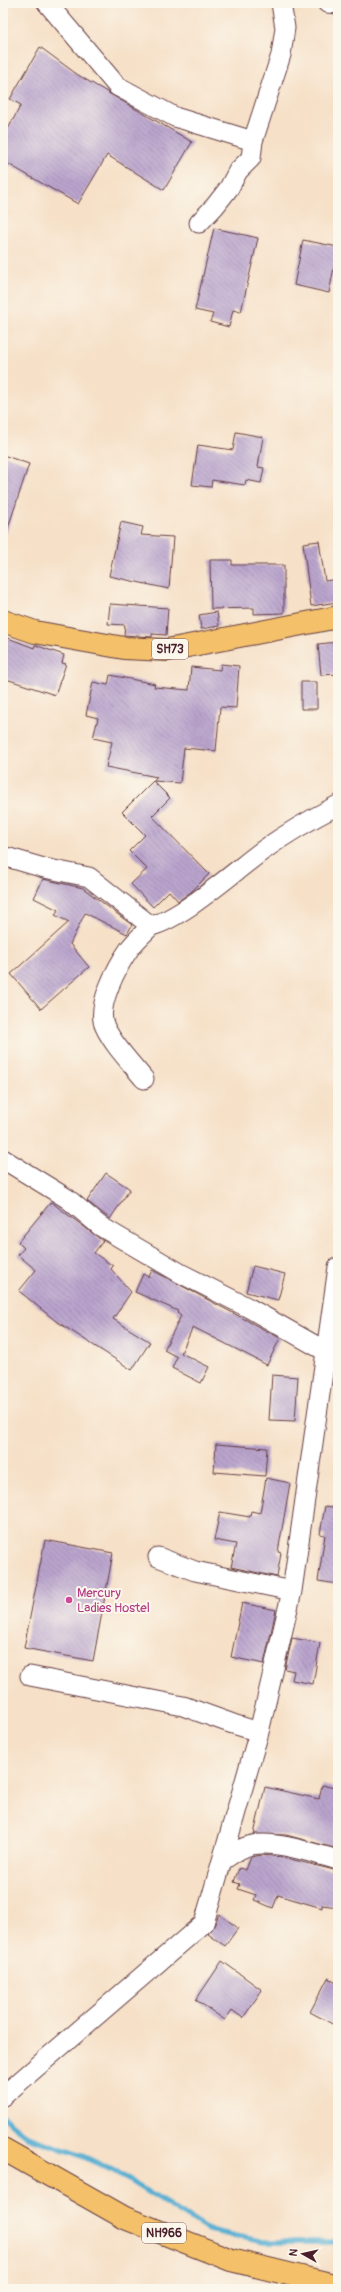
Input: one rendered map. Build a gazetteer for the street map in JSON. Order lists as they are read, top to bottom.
{
  "streets": {
    "main road": ["SH73", "NH966"]
  },
  "places": ["Mercury Ladies Hostel"],
  "north": "left"
}
